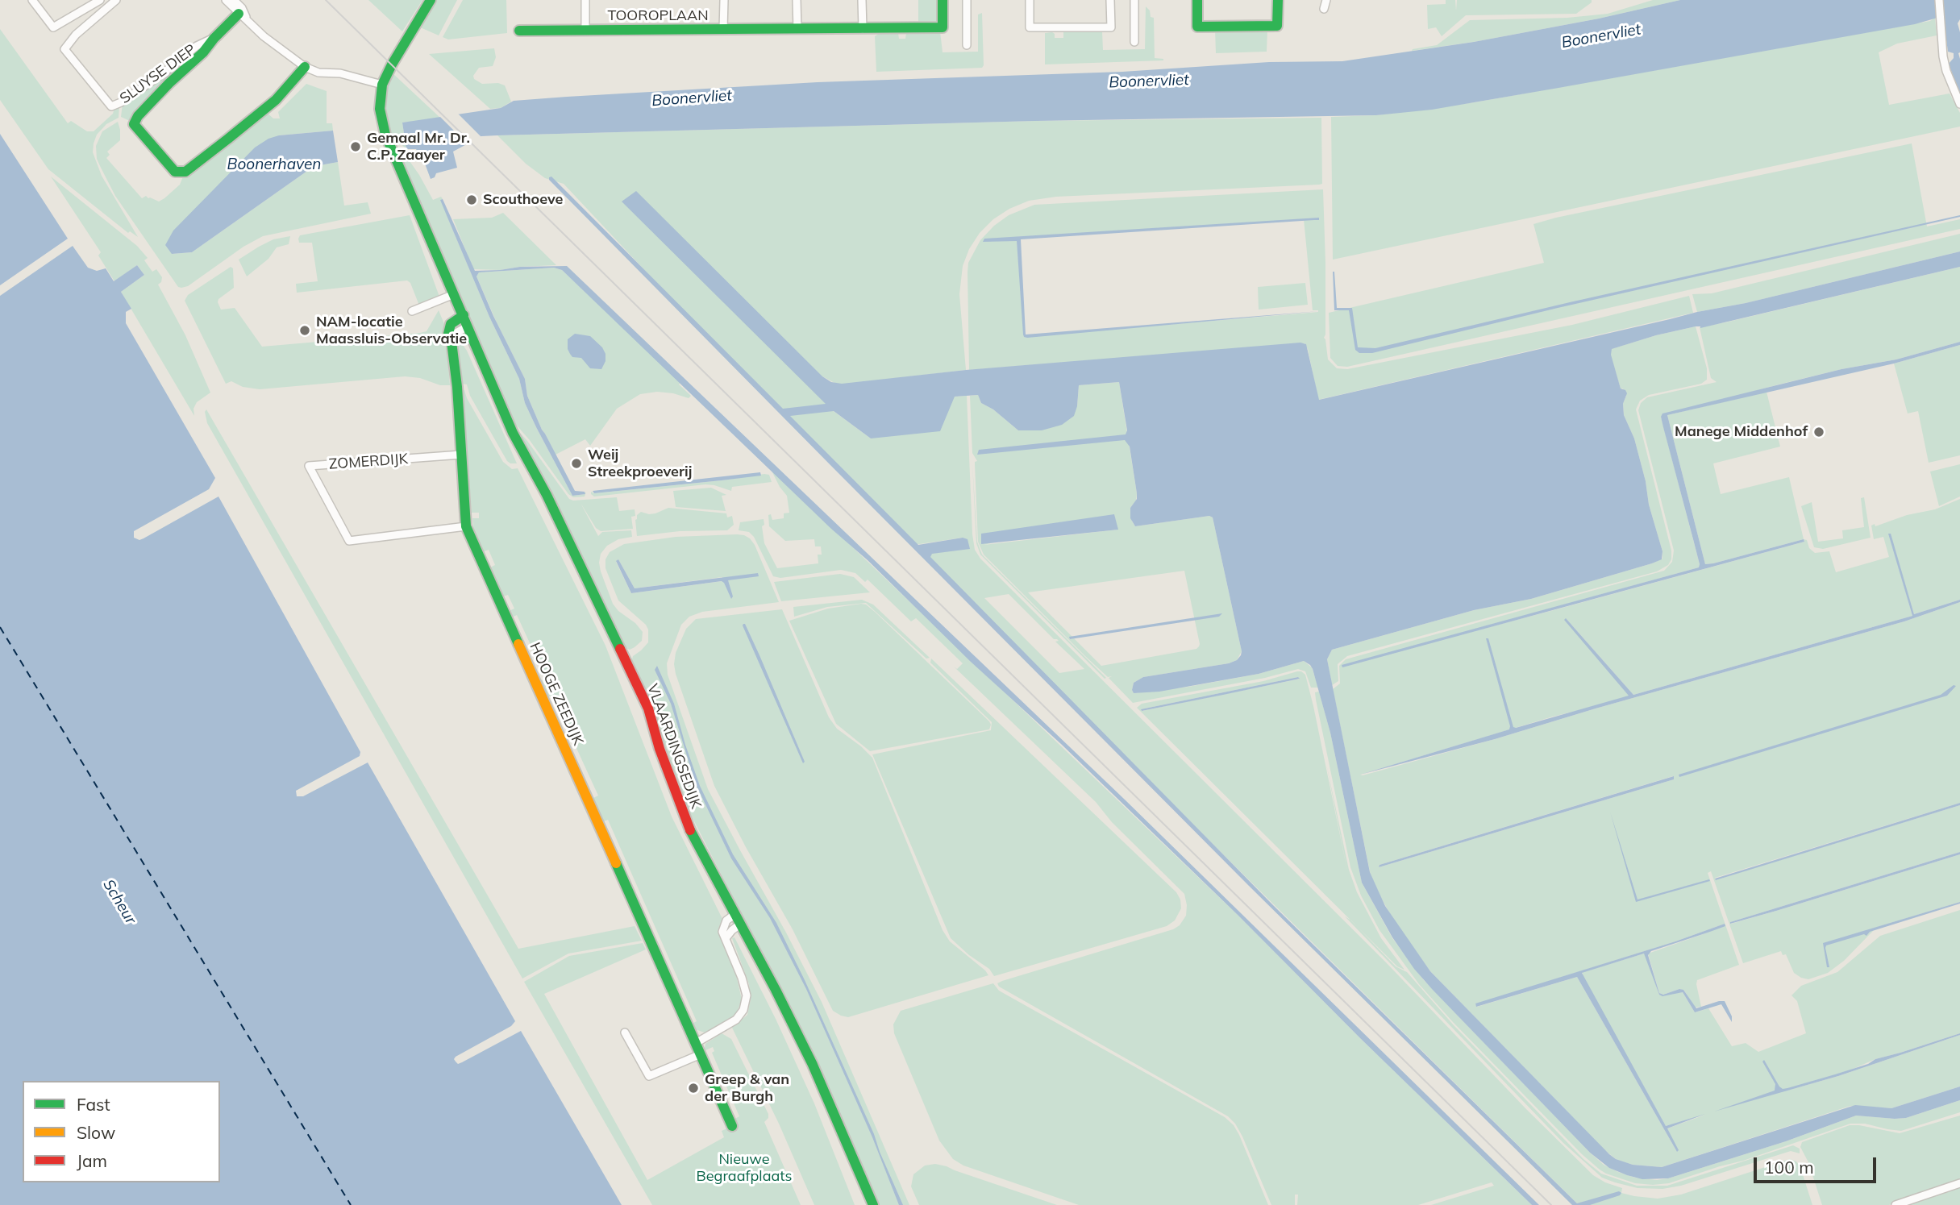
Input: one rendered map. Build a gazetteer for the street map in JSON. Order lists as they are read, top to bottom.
{
  "streets": {
    "street": [
      "TOOROPLAAN",
      "SLUYSE DIEP",
      "ZOMERDIJK",
      "HOOGE ZEEDIJK",
      "VLAARDINGSEDIJK"
    ]
  },
  "crossings": [
    ["ZOMERDIJK", "HOOGE ZEEDIJK"],
    ["HOOGE ZEEDIJK", "VLAARDINGSEDIJK"]
  ],
  "water": ["Boonervliet", "Boonerhaven", "Scheur"],
  "parks": ["Nieuwe Begraafplaats"],
  "places": [
    "Gemaal Mr. Dr. C.P. Zaayer",
    "Scouthoeve",
    "NAM-locatie Maassluis-Observatie",
    "Manege Middenhof",
    "Weij Streekproeverij",
    "Greep & van der Burgh"
  ],
  "legend": ["Fast", "Slow", "Jam"],
  "scale_bar": "100 m"
}
